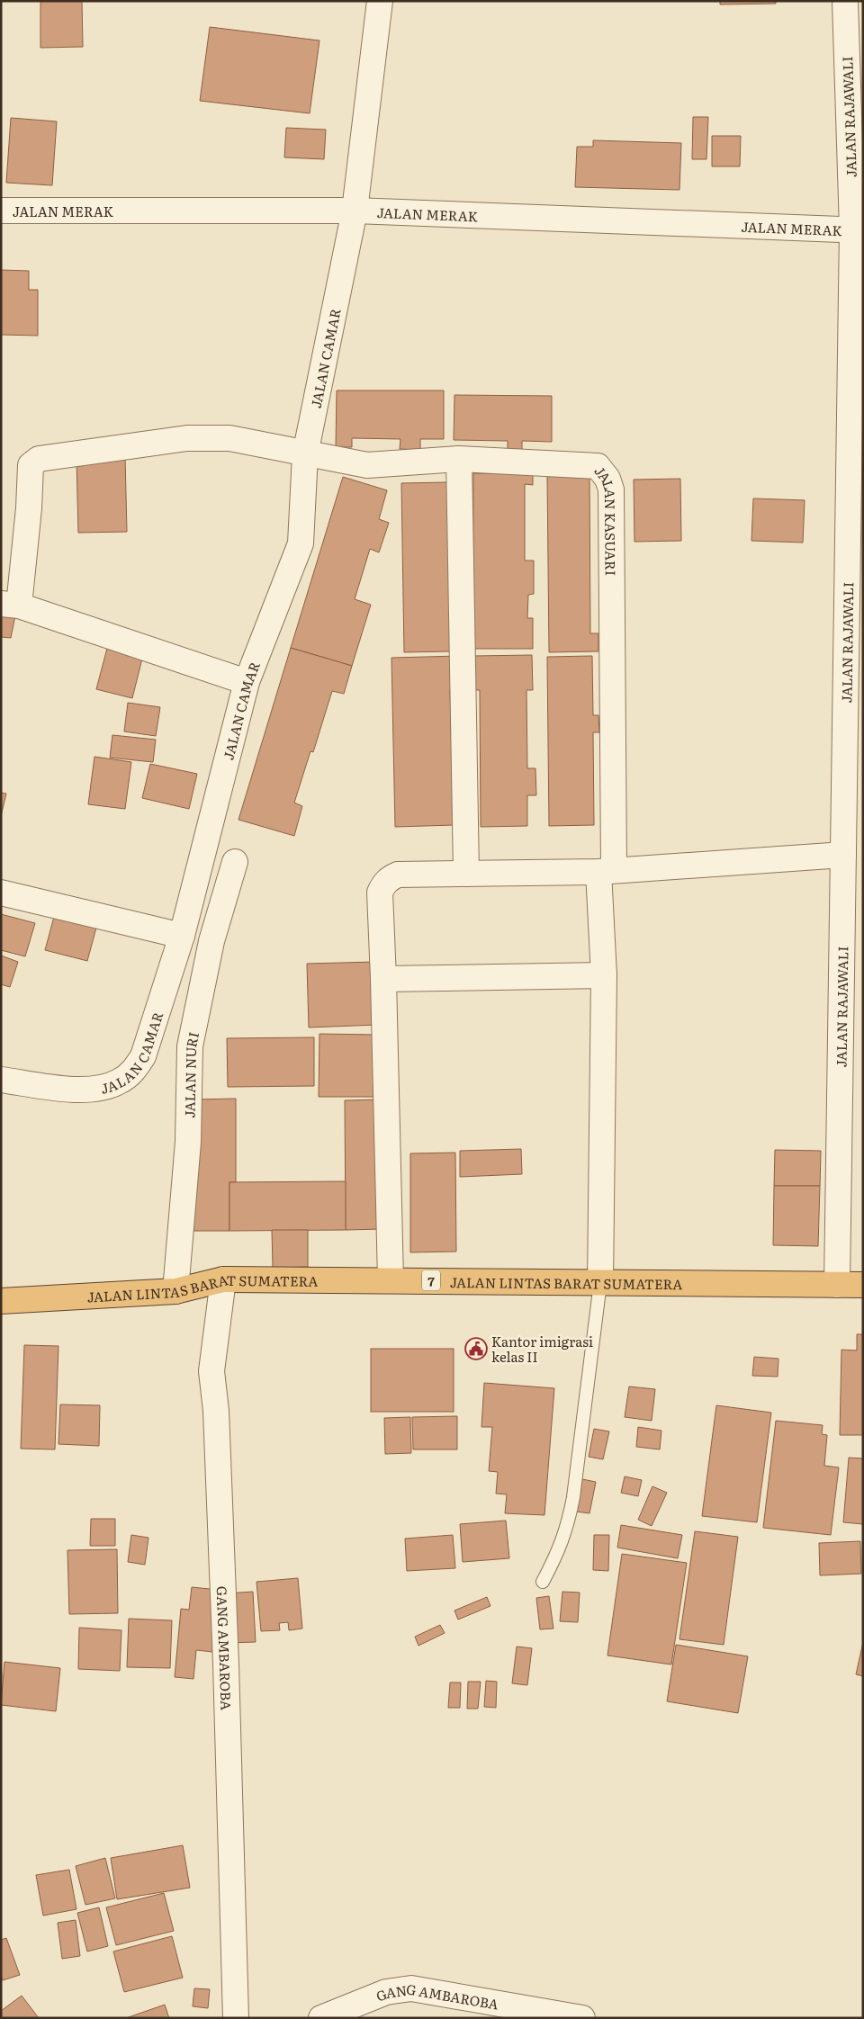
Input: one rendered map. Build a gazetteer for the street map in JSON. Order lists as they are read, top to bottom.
{
  "streets": {
    "highway": ["7", "JALAN LINTAS BARAT SUMATERA"],
    "street": [
      "JALAN RAJAWALI",
      "JALAN MERAK",
      "JALAN CAMAR",
      "JALAN KASUARI",
      "JALAN NURI",
      "GANG AMBAROBA"
    ]
  },
  "crossings": [
    ["JALAN RAJAWALI", "JALAN MERAK"],
    ["JALAN RAJAWALI", "JALAN LINTAS BARAT SUMATERA"],
    ["JALAN MERAK", "JALAN CAMAR"],
    ["JALAN CAMAR", "JALAN KASUARI"],
    ["JALAN KASUARI", "JALAN LINTAS BARAT SUMATERA"],
    ["JALAN NURI", "JALAN LINTAS BARAT SUMATERA"],
    ["JALAN LINTAS BARAT SUMATERA", "GANG AMBAROBA"]
  ],
  "places": {
    "public building": ["Kantor imigrasi kelas II"]
  }
}
